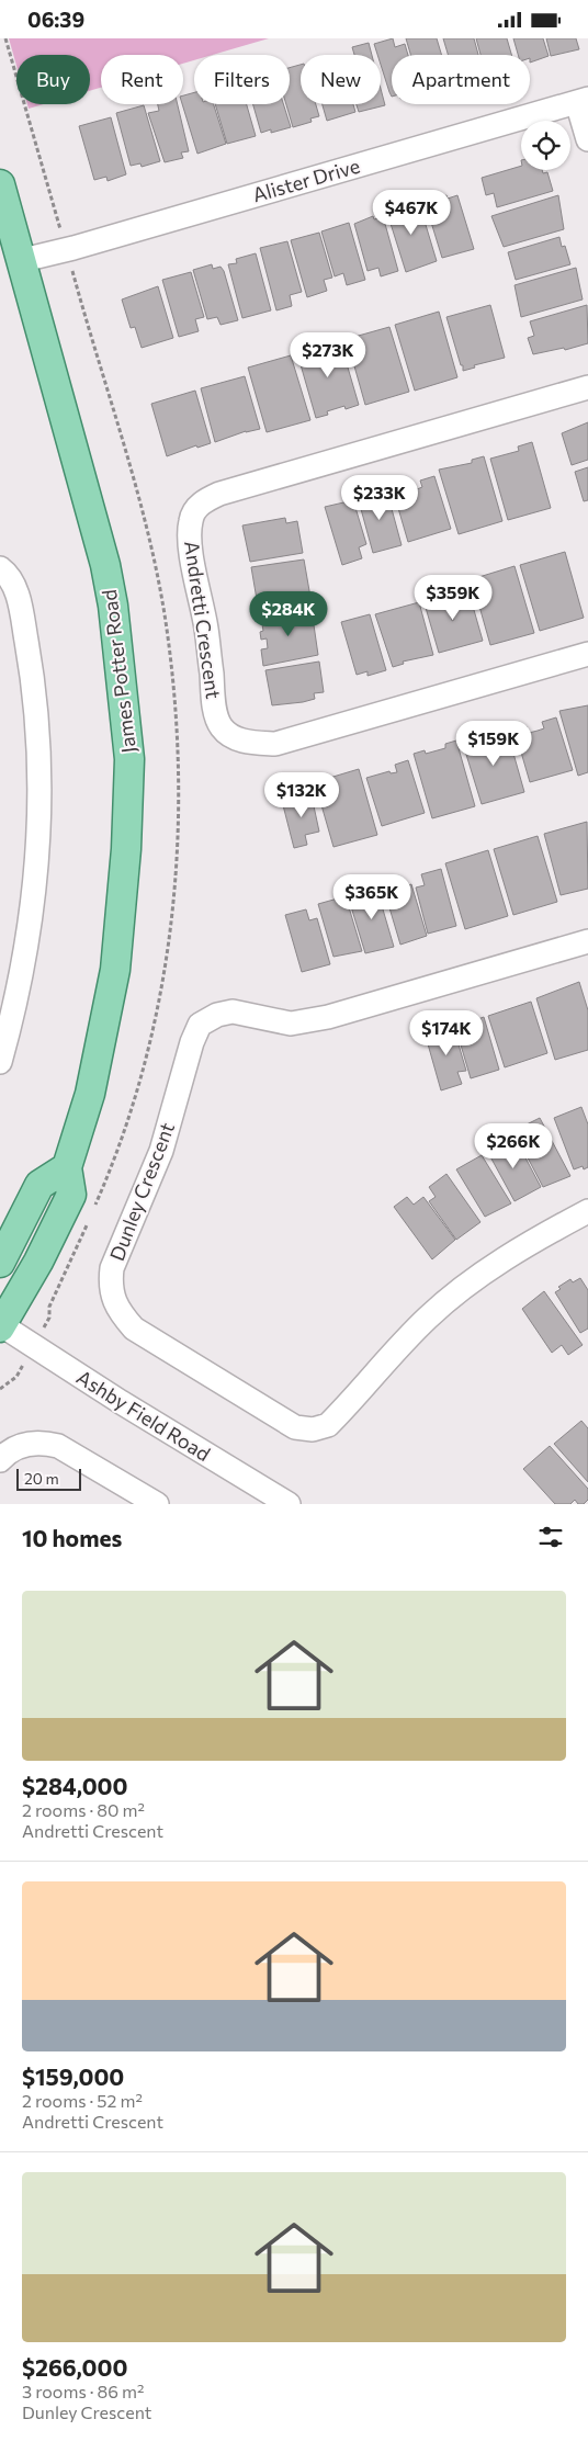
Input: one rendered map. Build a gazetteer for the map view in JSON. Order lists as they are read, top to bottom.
{
  "streets": {
    "main road": ["James Potter Road"],
    "street": [
      "Alister Drive",
      "Andretti Crescent",
      "Dunley Crescent",
      "Ashby Field Road"
    ]
  },
  "crossings": [
    ["Alister Drive", "James Potter Road"],
    ["James Potter Road", "Ashby Field Road"]
  ],
  "scale_bar": "20 m",
  "page": {
    "status": "06:39",
    "chip": [
      "Buy",
      "Rent",
      "Filters",
      "New",
      "Apartment"
    ],
    "price": [
      "$467K",
      "$273K",
      "$233K",
      "$359K",
      "$284K",
      "$159K",
      "$132K",
      "$365K",
      "$174K",
      "$266K"
    ],
    "scale": "20 m",
    "heading": "10 homes",
    "list": [
      {
        "name": "$284,000",
        "note": "2 rooms · 80 m² · Andretti Crescent"
      },
      {
        "name": "$159,000",
        "note": "2 rooms · 52 m² · Andretti Crescent"
      },
      {
        "name": "$266,000",
        "note": "3 rooms · 86 m² · Dunley Crescent"
      }
    ]
  }
}
